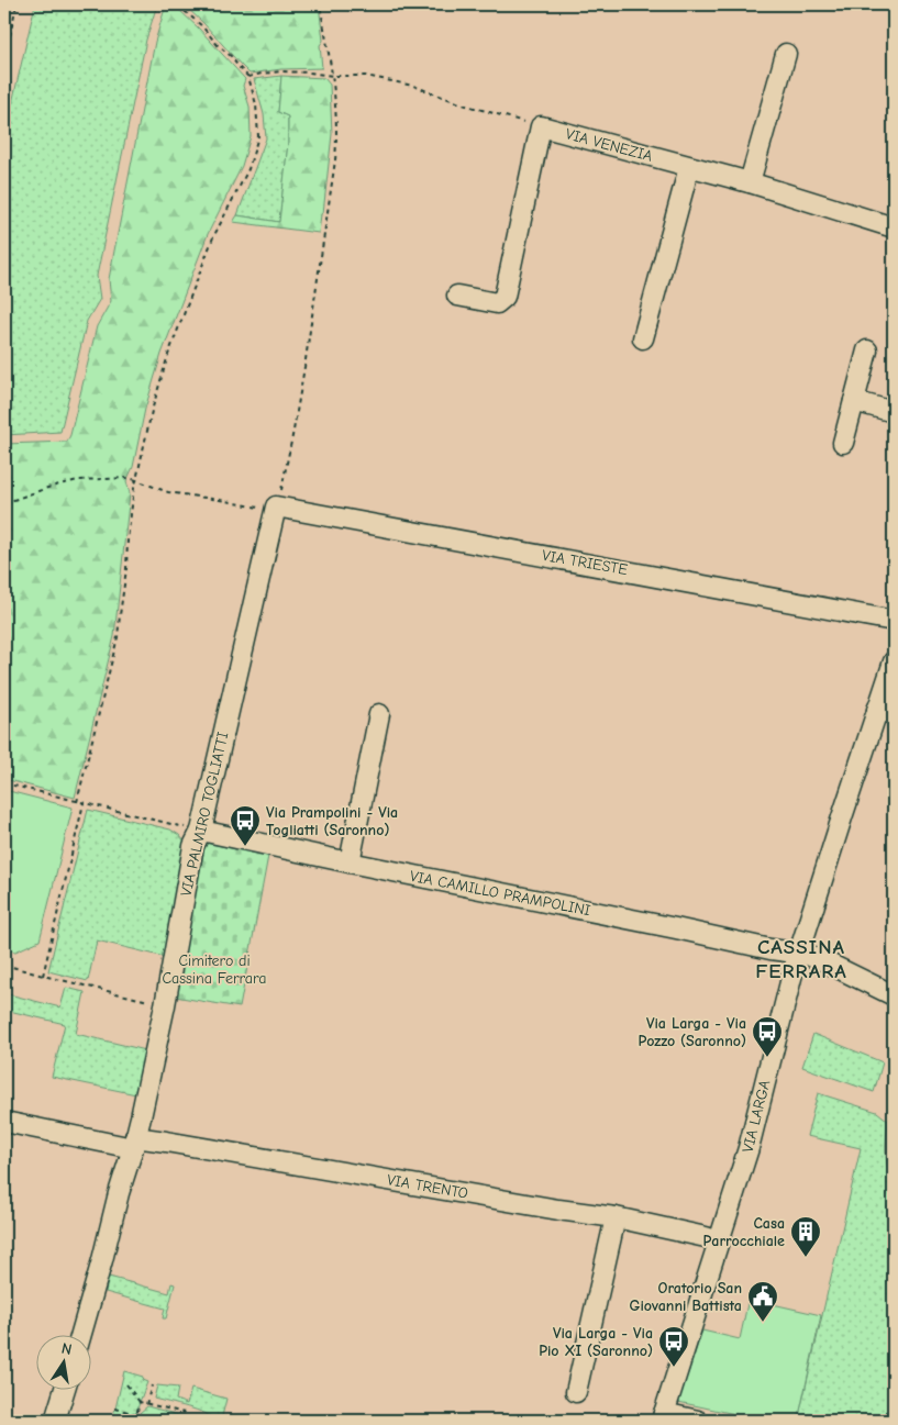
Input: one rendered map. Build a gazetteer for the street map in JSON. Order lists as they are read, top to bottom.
{
  "streets": {
    "street": [
      "VIA VENEZIA",
      "VIA TRIESTE",
      "VIA PALMIRO TOGLIATTI",
      "VIA CAMILLO PRAMPOLINI",
      "VIA LARGA",
      "VIA TRENTO"
    ]
  },
  "crossings": [
    ["VIA TRIESTE", "VIA PALMIRO TOGLIATTI"],
    ["VIA PALMIRO TOGLIATTI", "VIA CAMILLO PRAMPOLINI"],
    ["VIA PALMIRO TOGLIATTI", "VIA TRENTO"],
    ["VIA CAMILLO PRAMPOLINI", "VIA LARGA"],
    ["VIA LARGA", "VIA TRENTO"]
  ],
  "districts": ["CASSINA FERRARA"],
  "parks": ["Cimitero di Cassina Ferrara"],
  "places": {
    "bus stop": ["Via Prampolini - Via Togliatti (Saronno)", "Via Larga - Via Pozzo (Saronno)", "Via Larga - Via Pio XI (Saronno)"],
    "building": ["Casa Parrocchiale"],
    "public building": ["Oratorio San Giovanni Battista"]
  },
  "north": "top"
}
